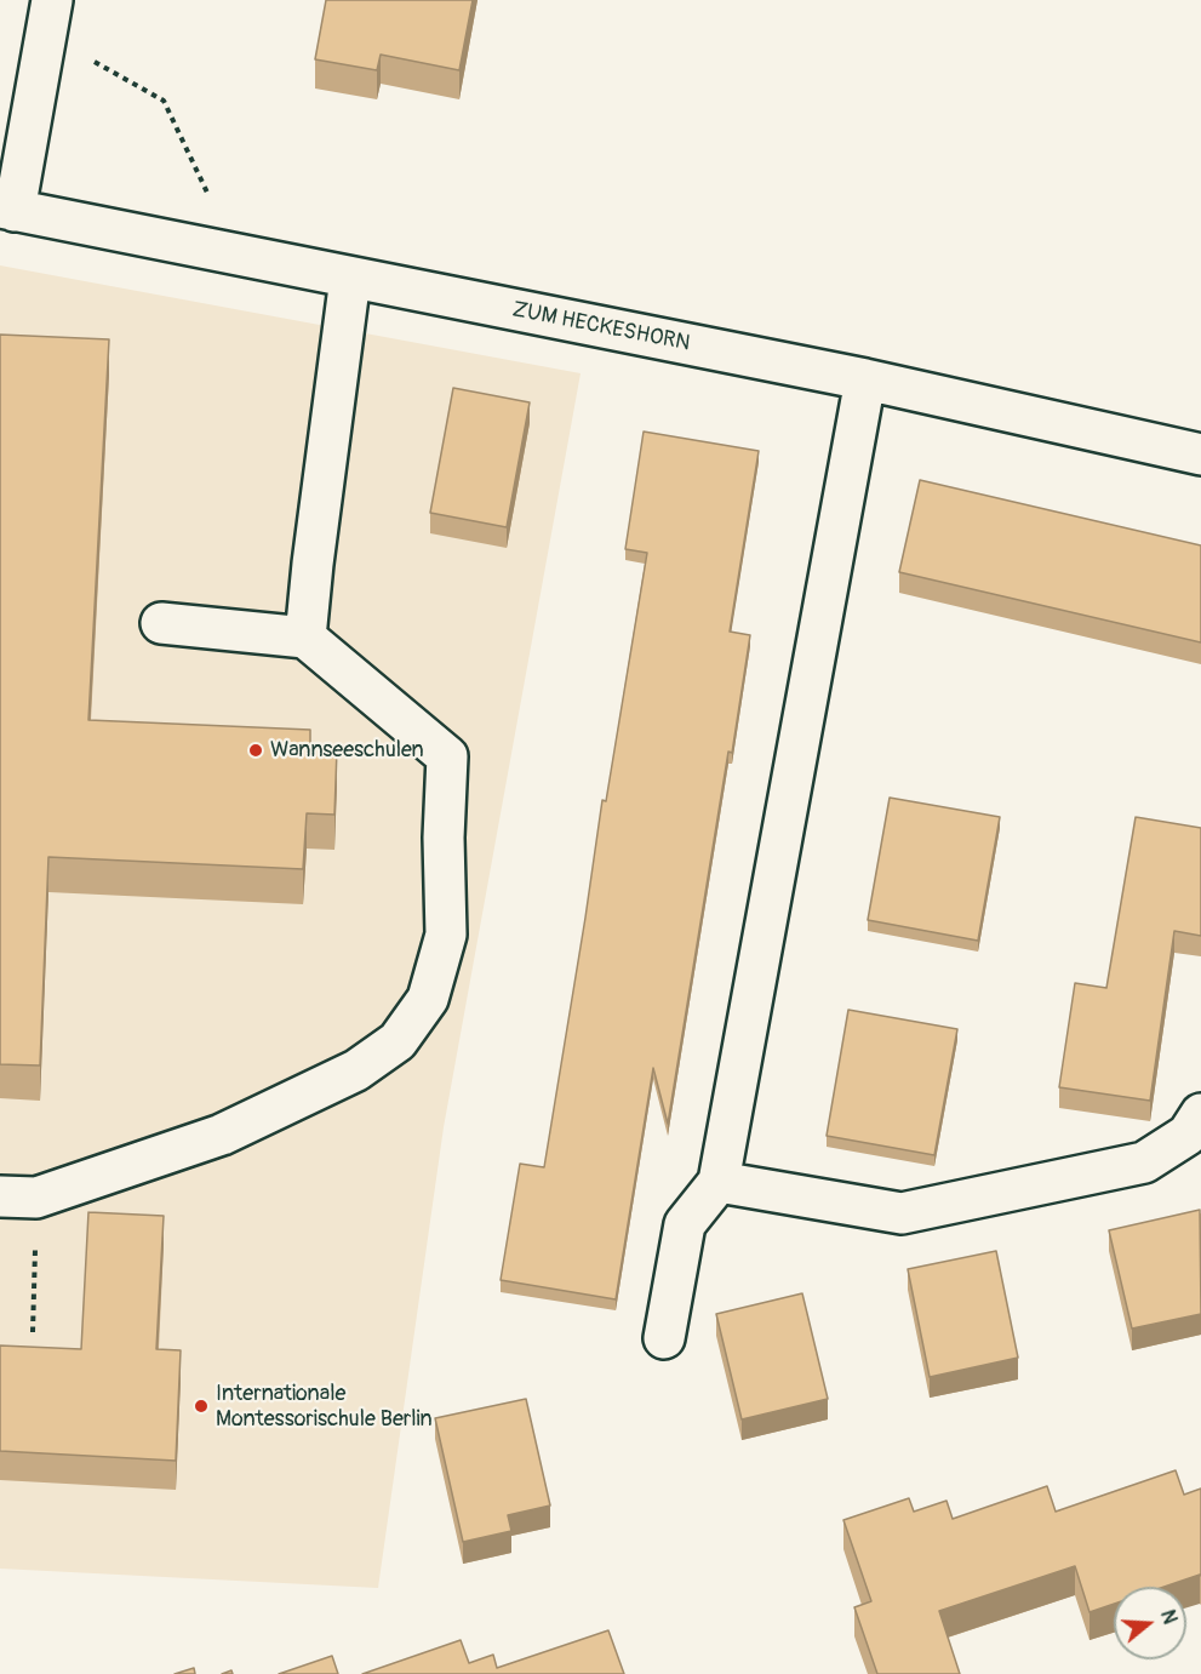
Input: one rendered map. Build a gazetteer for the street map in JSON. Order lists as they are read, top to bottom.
{
  "streets": {
    "street": ["ZUM HECKESHORN"]
  },
  "places": ["Wannseeschulen", "Internationale Montessorischule Berlin"],
  "north": "right"
}
